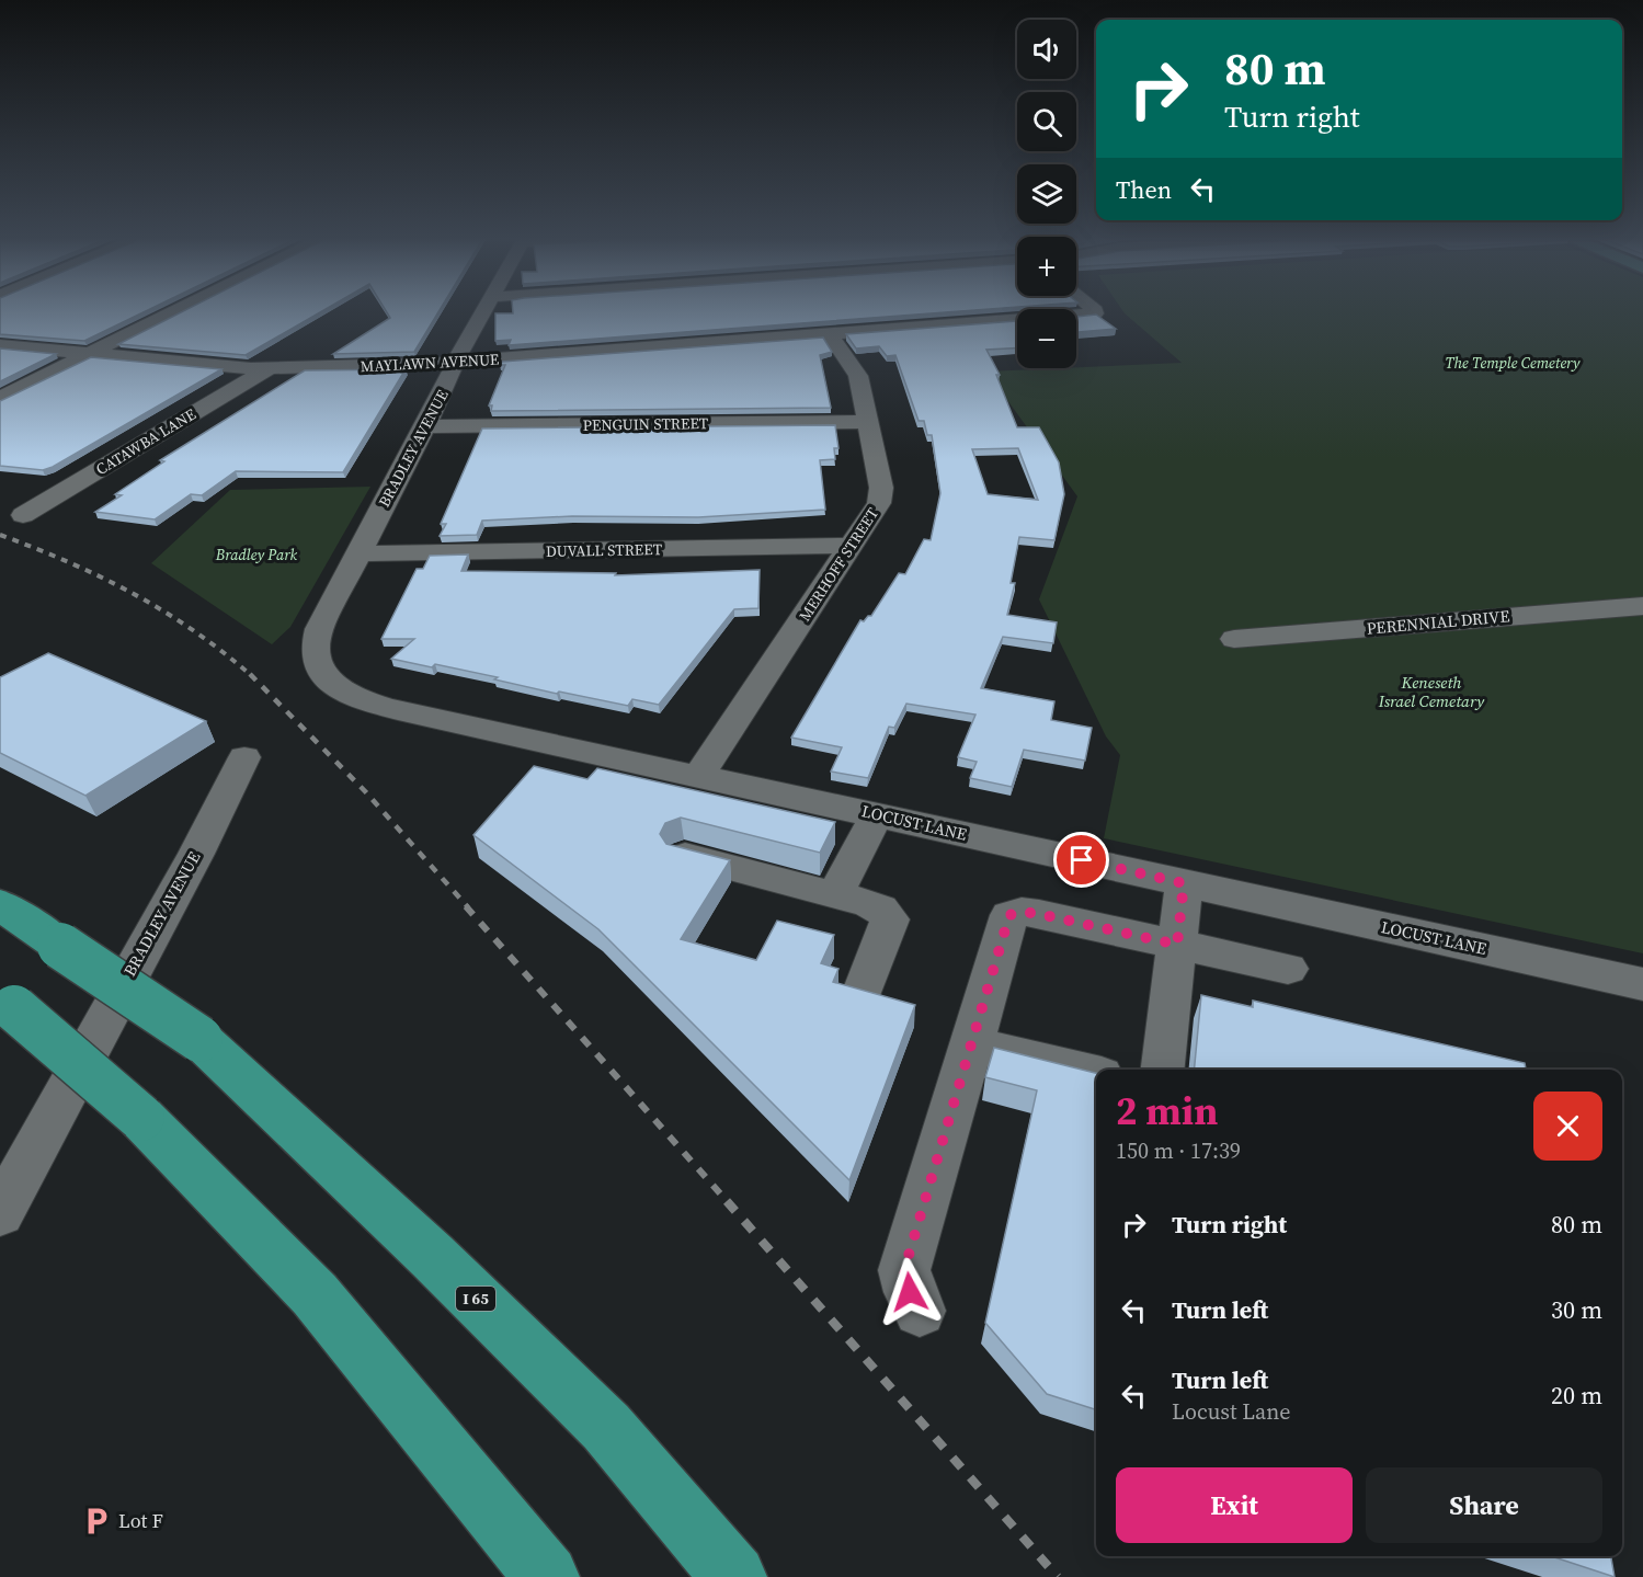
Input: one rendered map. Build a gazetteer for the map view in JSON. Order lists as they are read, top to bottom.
{
  "streets": {
    "highway": ["I 65"],
    "street": [
      "MAYLAWN AVENUE",
      "PENGUIN STREET",
      "CATAWBA LANE",
      "BRADLEY AVENUE",
      "DUVALL STREET",
      "MERHOFF STREET",
      "PERENNIAL DRIVE",
      "LOCUST LANE"
    ]
  },
  "crossings": [
    ["MAYLAWN AVENUE", "CATAWBA LANE"],
    ["MAYLAWN AVENUE", "BRADLEY AVENUE"],
    ["MAYLAWN AVENUE", "MERHOFF STREET"],
    ["PENGUIN STREET", "BRADLEY AVENUE"],
    ["PENGUIN STREET", "MERHOFF STREET"],
    ["BRADLEY AVENUE", "DUVALL STREET"],
    ["BRADLEY AVENUE", "LOCUST LANE"],
    ["DUVALL STREET", "MERHOFF STREET"],
    ["DUVALL STREET", "LOCUST LANE"],
    ["MERHOFF STREET", "LOCUST LANE"]
  ],
  "parks": ["The Temple Cemetery", "Bradley Park", "Keneseth Israel Cemetary"],
  "places": {
    "parking": ["Lot F"]
  },
  "page": {
    "map_buttons": ["+", "−"],
    "turn": ["80 m", "Turn right"],
    "then": "Then",
    "heading": ["2 min", "150 m · 17:39"],
    "list": [
      {
        "name": "Turn right",
        "value": "80 m"
      },
      {
        "name": "Turn left",
        "value": "30 m"
      },
      {
        "name": "Turn left",
        "note": "Locust Lane",
        "value": "20 m"
      }
    ],
    "buttons": ["Exit", "Share"]
  }
}
